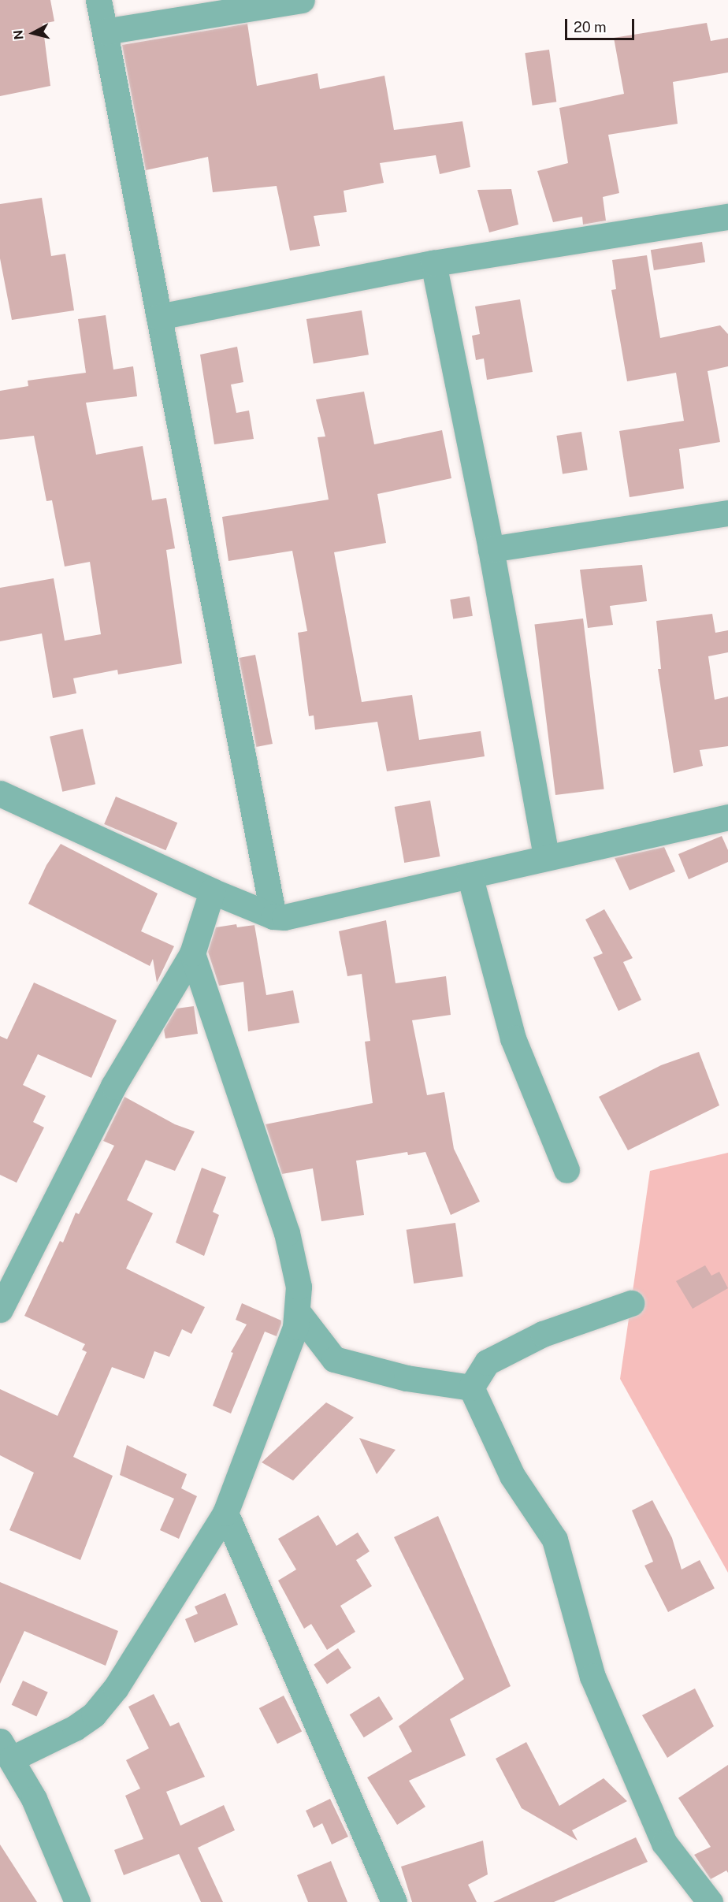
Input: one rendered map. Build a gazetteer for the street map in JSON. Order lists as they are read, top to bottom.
{
  "scale_bar": "20 m",
  "north": "left"
}
